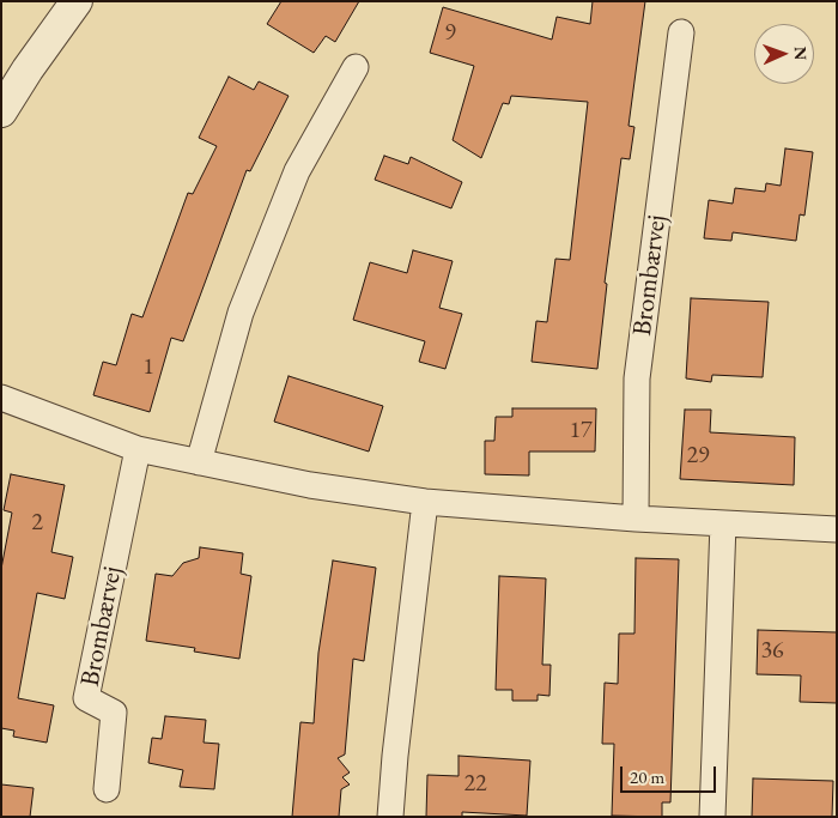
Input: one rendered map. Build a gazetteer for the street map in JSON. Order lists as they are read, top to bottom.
{
  "streets": {
    "street": ["Brombærvej"]
  },
  "house_numbers": [
    "9",
    "1",
    "17",
    "29",
    "2",
    "36",
    "22"
  ],
  "scale_bar": "20 m",
  "north": "right"
}
